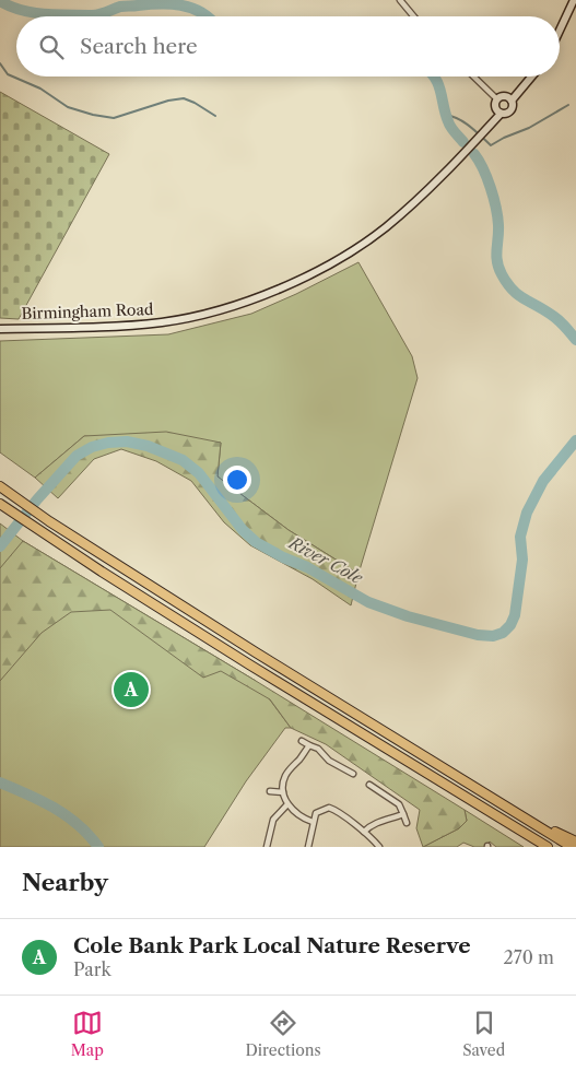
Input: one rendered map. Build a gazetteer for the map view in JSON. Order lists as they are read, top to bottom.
{
  "streets": {
    "main road": ["Birmingham Road"]
  },
  "water": ["River Cole"],
  "page": {
    "search": "Search here",
    "pins": "A",
    "heading": "Nearby",
    "list": [
      {
        "mark": "A",
        "name": "Cole Bank Park Local Nature Reserve",
        "note": "Park",
        "value": "270 m"
      }
    ],
    "nav": ["Map", "Directions", "Saved"]
  }
}
